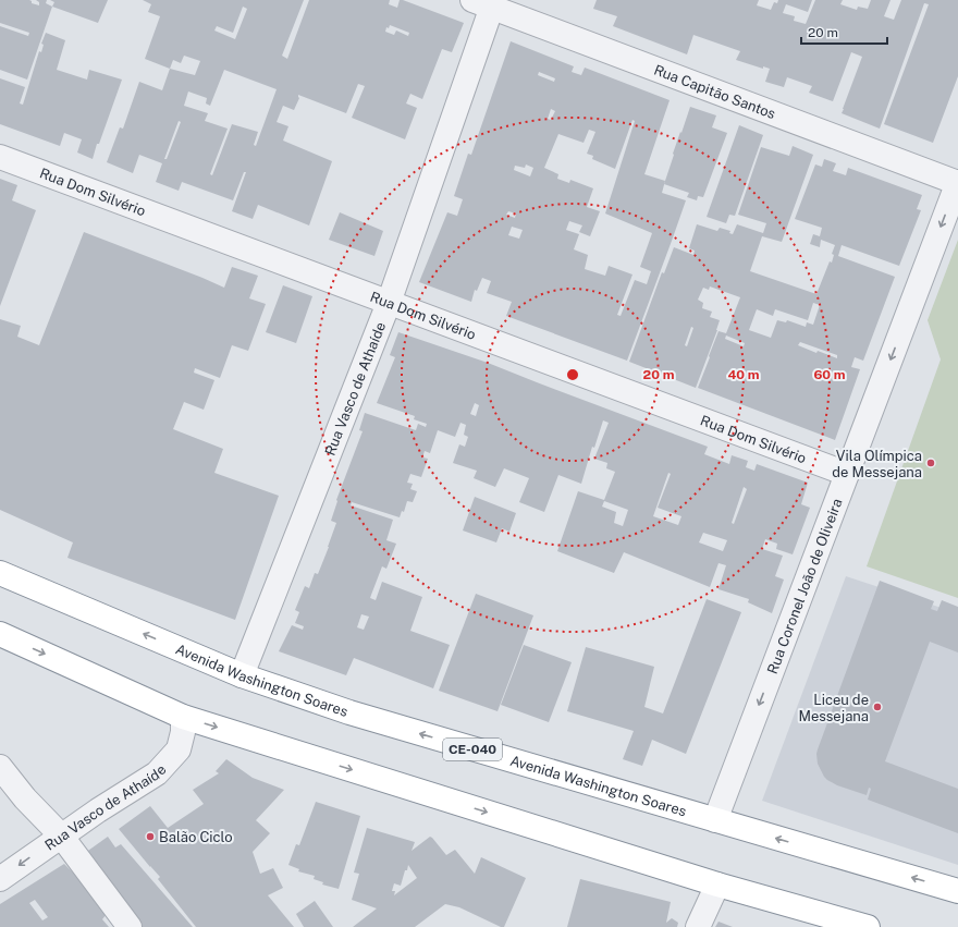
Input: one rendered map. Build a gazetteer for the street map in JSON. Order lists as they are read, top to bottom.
{
  "streets": {
    "highway": ["Avenida Washington Soares", "CE-040"],
    "street": [
      "Rua Capitão Santos",
      "Rua Dom Silvério",
      "Rua Vasco de Athaíde",
      "Rua Coronel João de Oliveira"
    ]
  },
  "crossings": [
    ["Rua Capitão Santos", "Rua Vasco de Athaíde"],
    ["Rua Capitão Santos", "Rua Coronel João de Oliveira"],
    ["Rua Dom Silvério", "Rua Vasco de Athaíde"],
    ["Rua Dom Silvério", "Rua Coronel João de Oliveira"],
    ["Rua Vasco de Athaíde", "Avenida Washington Soares"],
    ["Rua Coronel João de Oliveira", "Avenida Washington Soares"]
  ],
  "one_way": ["Rua Coronel João de Oliveira"],
  "places": ["Vila Olímpica de Messejana", "Liceu de Messejana", "Balão Ciclo"],
  "scale_bar": "20 m",
  "rings": ["20 m", "40 m", "60 m"]
}
